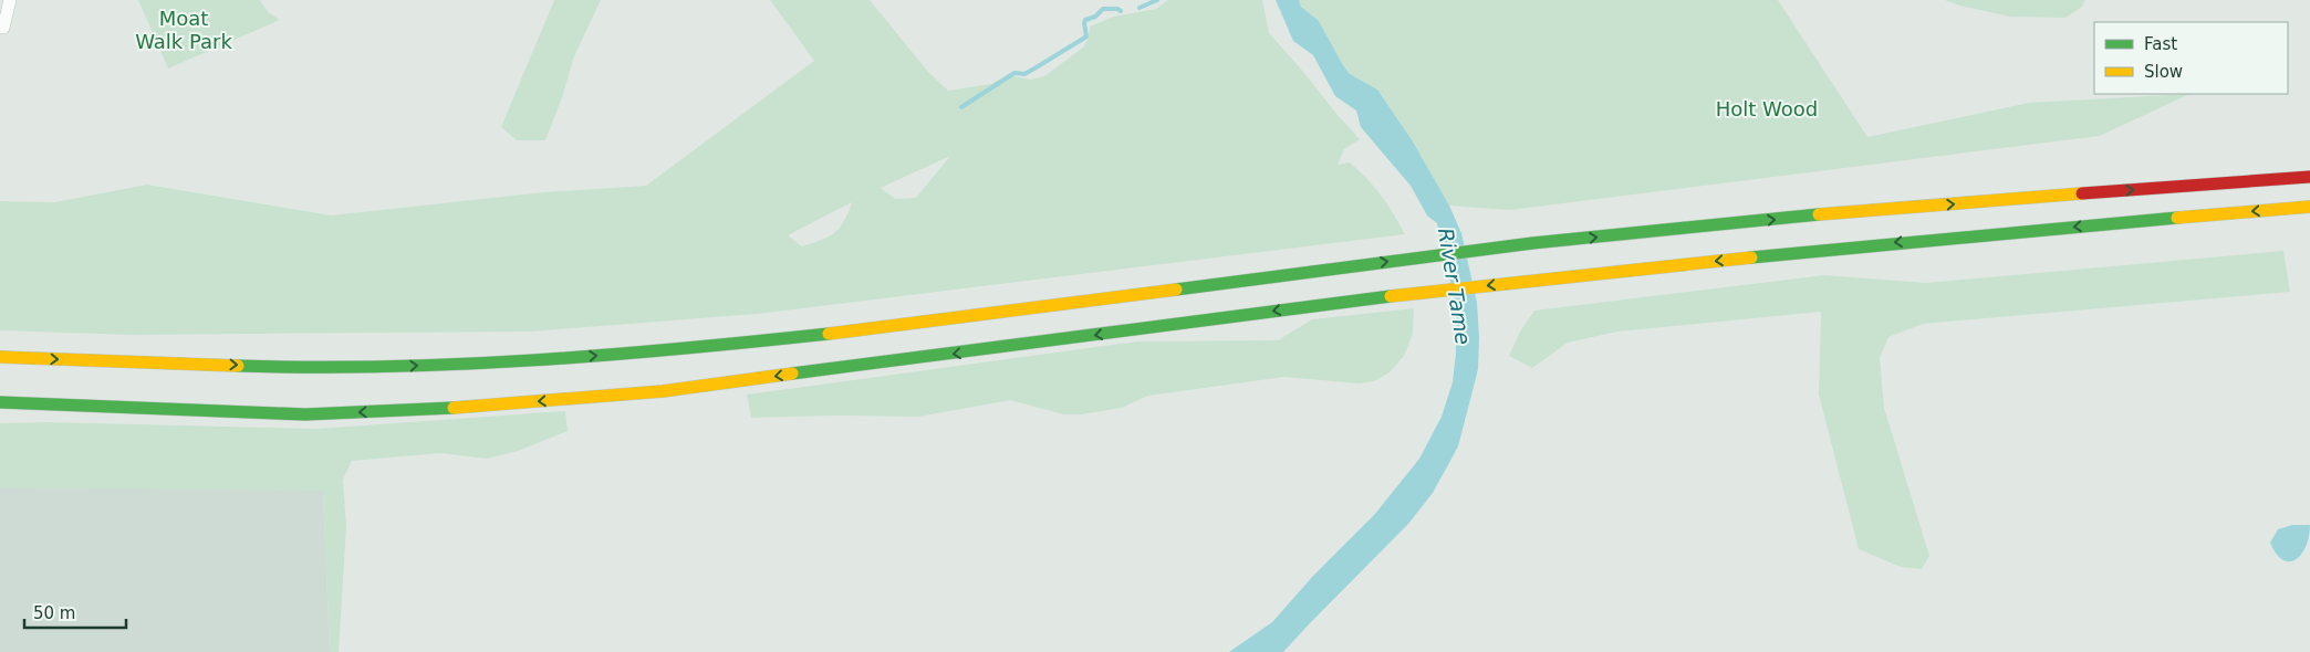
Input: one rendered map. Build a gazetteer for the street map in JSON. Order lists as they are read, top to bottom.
{
  "water": ["River Tame"],
  "parks": ["Moat Walk Park", "Holt Wood"],
  "legend": ["Fast", "Slow"],
  "scale_bar": "50 m"
}
